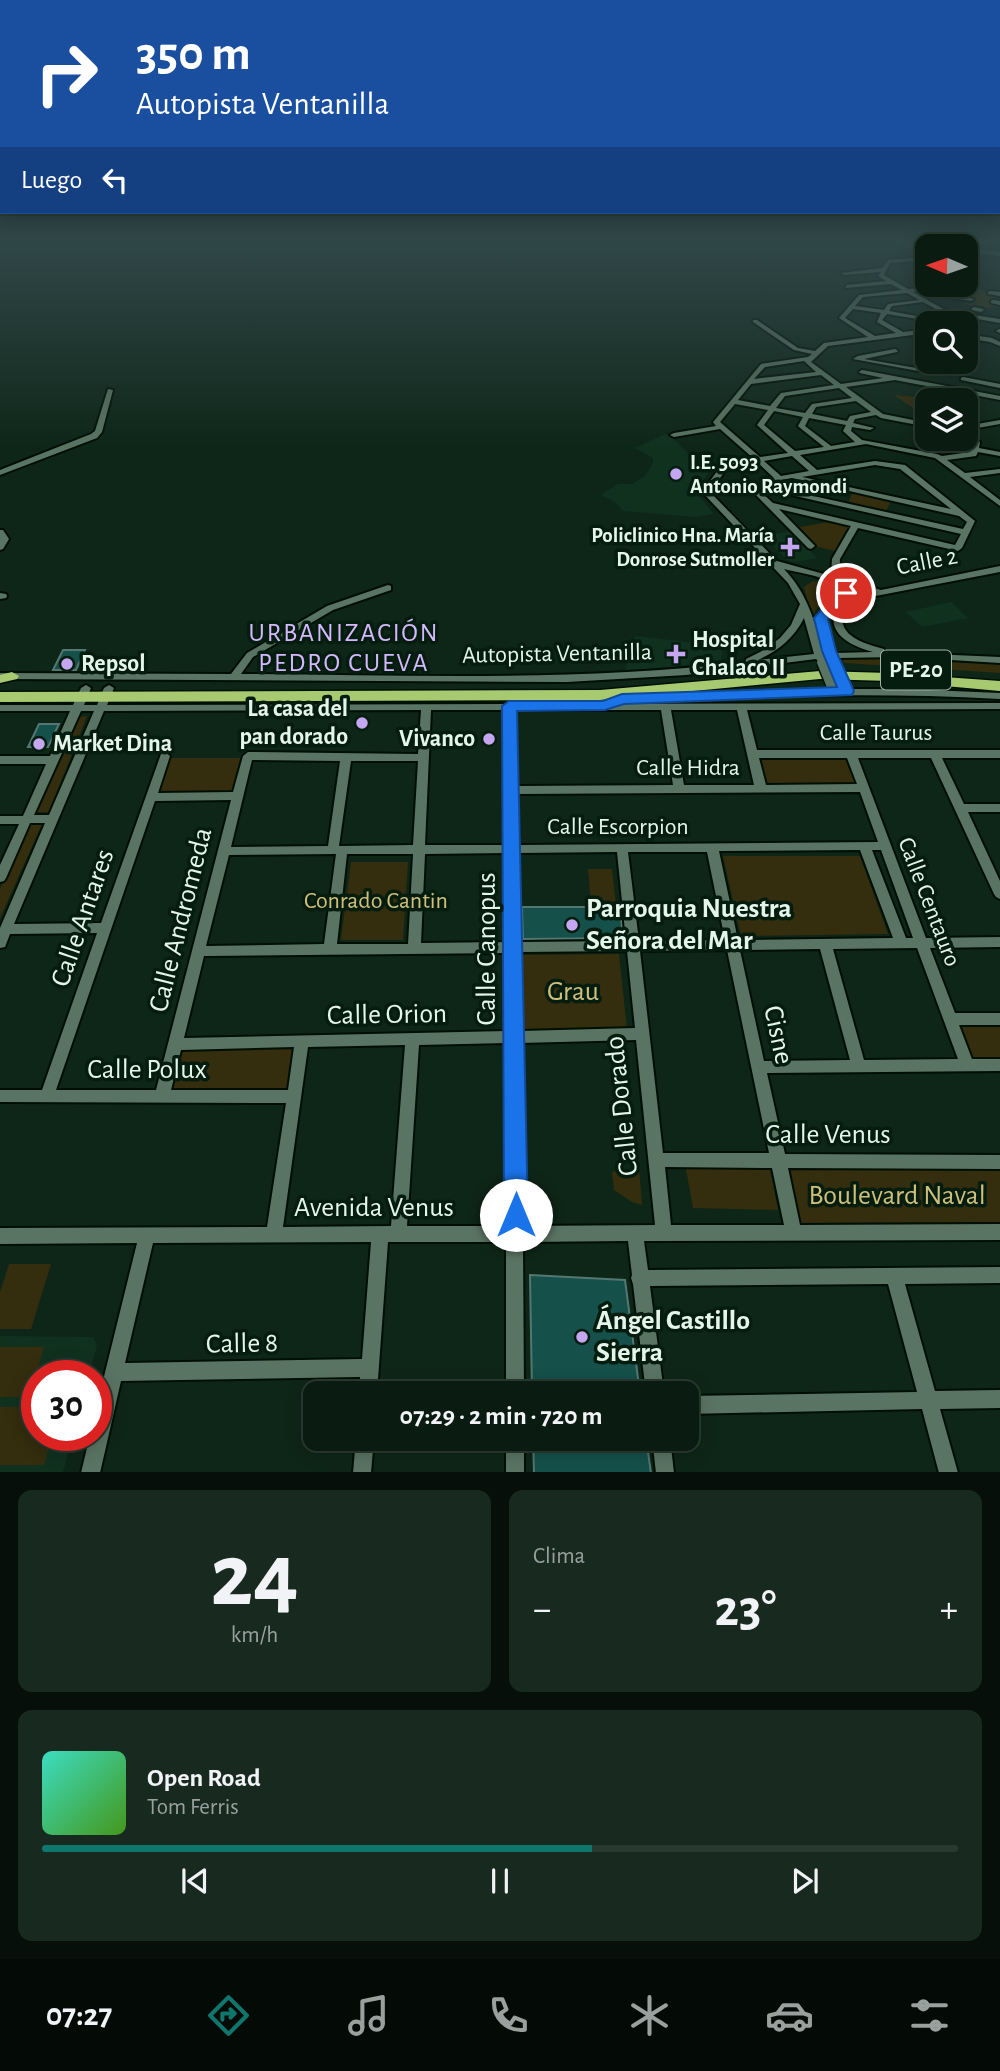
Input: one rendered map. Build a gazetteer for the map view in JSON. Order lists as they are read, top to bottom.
{
  "streets": {
    "highway": ["Autopista Ventanilla", "PE-20"],
    "street": [
      "Calle 2",
      "Calle Taurus",
      "Calle Hidra",
      "Calle Escorpion",
      "Calle Centauro",
      "Calle Antares",
      "Calle Andromeda",
      "Calle Canopus",
      "Calle Orion",
      "Cisne",
      "Calle Polux",
      "Calle Dorado",
      "Calle Venus",
      "Avenida Venus",
      "Calle 8"
    ]
  },
  "crossings": [
    ["Autopista Ventanilla", "PE-20"],
    ["Autopista Ventanilla", "Calle Canopus"],
    ["Calle Taurus", "Calle Centauro"],
    ["Calle Hidra", "Calle Centauro"],
    ["Calle Hidra", "Calle Canopus"],
    ["Calle Escorpion", "Calle Centauro"],
    ["Calle Escorpion", "Calle Andromeda"],
    ["Calle Escorpion", "Calle Canopus"],
    ["Calle Escorpion", "Cisne"],
    ["Calle Escorpion", "Calle Dorado"],
    ["Calle Antares", "Calle Polux"],
    ["Calle Andromeda", "Calle Orion"],
    ["Calle Andromeda", "Calle Polux"],
    ["Calle Canopus", "Calle Orion"],
    ["Calle Canopus", "Avenida Venus"],
    ["Calle Orion", "Calle Dorado"],
    ["Cisne", "Calle Venus"],
    ["Cisne", "Avenida Venus"],
    ["Calle Dorado", "Calle Venus"],
    ["Calle Dorado", "Avenida Venus"]
  ],
  "districts": ["URBANIZACIÓN PEDRO CUEVA"],
  "parks": ["Conrado Cantin", "Grau", "Boulevard Naval"],
  "places": {
    "other": [
      "I.E. 5093 Antonio Raymondi",
      "Repsol",
      "La casa del pan dorado",
      "Vivanco",
      "Market Dina",
      "Parroquia Nuestra Señora del Mar",
      "Ángel Castillo Sierra"
    ],
    "health": ["Policlinico Hna. María Donrose Sutmoller", "Hospital Chalaco II"]
  },
  "north": "left",
  "page": {
    "turn": ["350 m", "Autopista Ventanilla"],
    "then": "Luego",
    "limit": "30",
    "trip": "07:29 · 2 min · 720 m",
    "tile": [
      ["24", "km/h"],
      "Clima"
    ],
    "heat": ["−", "23°", "+"],
    "song": ["Open Road", "Tom Ferris"],
    "tabs": "07:27"
  }
}
